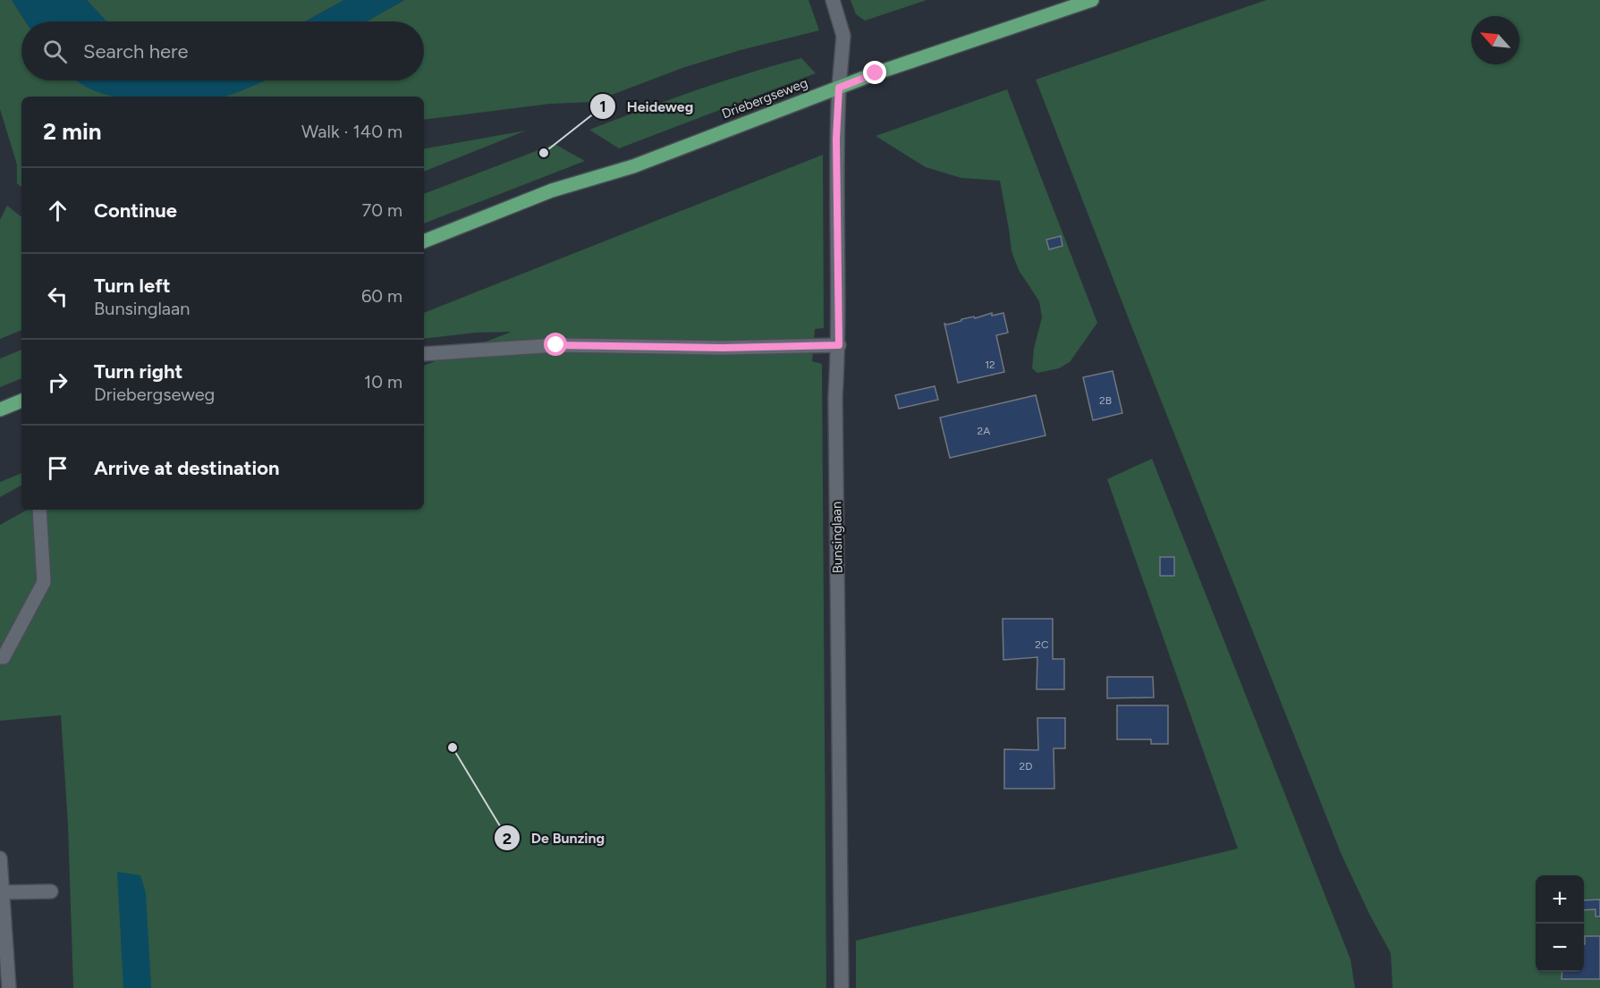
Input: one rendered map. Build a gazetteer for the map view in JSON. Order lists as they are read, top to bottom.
{
  "streets": {
    "main road": ["Driebergseweg"],
    "street": ["Bunsinglaan"]
  },
  "crossings": [
    ["Driebergseweg", "Bunsinglaan"]
  ],
  "places": ["Heideweg", "De Bunzing"],
  "house_numbers": [
    "12",
    "2B",
    "2A",
    "2C",
    "2D"
  ],
  "north": "top left",
  "page": {
    "search": "Search here",
    "heading": ["2 min", "Walk · 140 m"],
    "list": [
      ["Continue", "70 m"],
      ["Turn left", "Bunsinglaan", "60 m"],
      ["Turn right", "Driebergseweg", "10 m"],
      "Arrive at destination"
    ],
    "map_buttons": ["+", "−"]
  }
}
